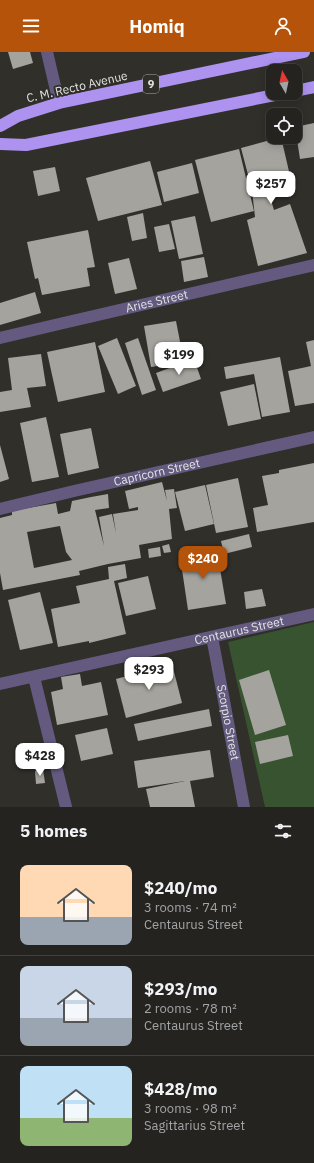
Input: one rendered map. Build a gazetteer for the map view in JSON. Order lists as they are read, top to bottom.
{
  "streets": {
    "highway": ["9", "C. M. Recto Avenue"],
    "street": [
      "Aries Street",
      "Capricorn Street",
      "Centaurus Street",
      "Scorpio Street"
    ]
  },
  "crossings": [
    ["Centaurus Street", "Scorpio Street"]
  ],
  "north": "top",
  "page": {
    "header": "Homiq",
    "price": [
      "$257",
      "$199",
      "$240",
      "$293",
      "$428"
    ],
    "heading": "5 homes",
    "list": [
      {
        "name": "$240/mo",
        "note": "3 rooms · 74 m² · Centaurus Street"
      },
      {
        "name": "$293/mo",
        "note": "2 rooms · 78 m² · Centaurus Street"
      },
      {
        "name": "$428/mo",
        "note": "3 rooms · 98 m² · Sagittarius Street"
      }
    ]
  }
}
